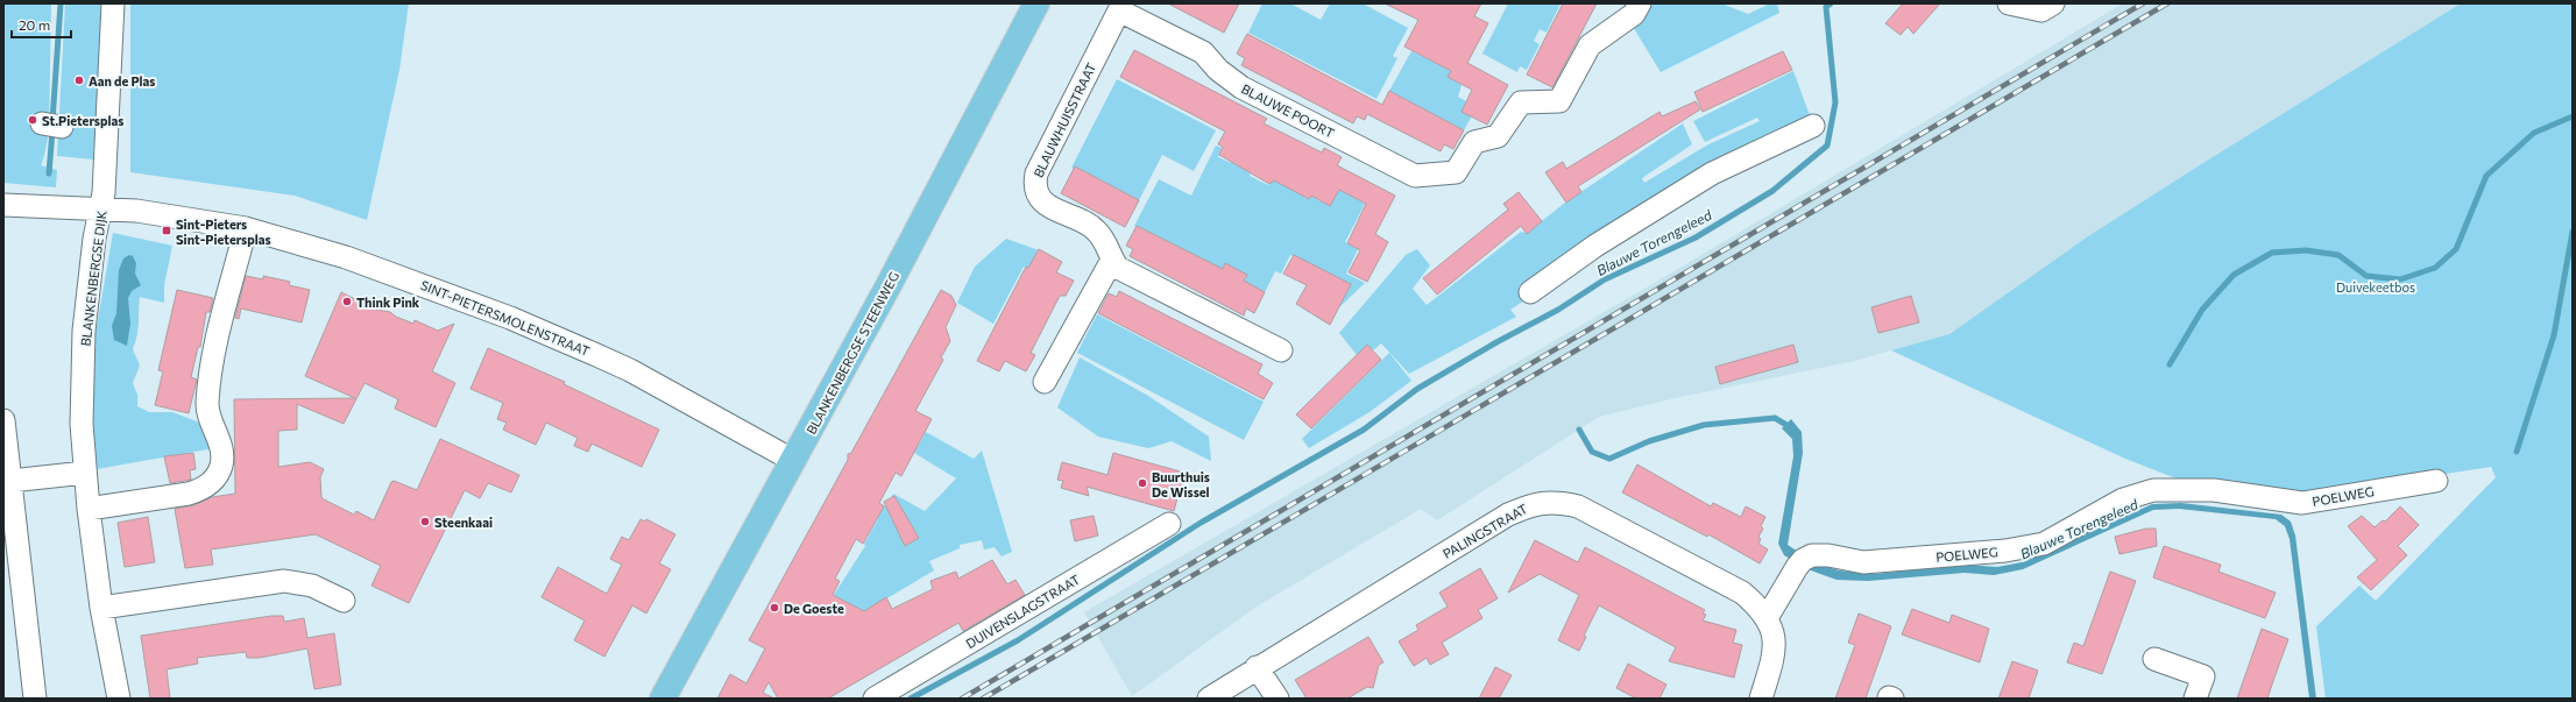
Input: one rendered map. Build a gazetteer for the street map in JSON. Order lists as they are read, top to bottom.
{
  "streets": {
    "main road": ["BLANKENBERGSE STEENWEG"],
    "street": [
      "BLAUWE POORT",
      "BLAUWHUISSTRAAT",
      "BLANKENBERGSE DIJK",
      "SINT-PIETERSMOLENSTRAAT",
      "POELWEG",
      "PALINGSTRAAT",
      "DUIVENSLAGSTRAAT"
    ]
  },
  "crossings": [
    ["BLAUWE POORT", "BLAUWHUISSTRAAT"],
    ["BLANKENBERGSE DIJK", "SINT-PIETERSMOLENSTRAAT"],
    ["SINT-PIETERSMOLENSTRAAT", "BLANKENBERGSE STEENWEG"],
    ["POELWEG", "PALINGSTRAAT"]
  ],
  "water": ["Blauwe Torengeleed"],
  "parks": ["Duivekeetbos"],
  "places": {
    "other": [
      "Aan de Plas",
      "St.Pietersplas",
      "Think Pink",
      "Buurthuis De Wissel",
      "Steenkaai",
      "De Goeste"
    ],
    "transit": ["Sint-Pieters Sint-Pietersplas"]
  },
  "scale_bar": "20 m"
}
